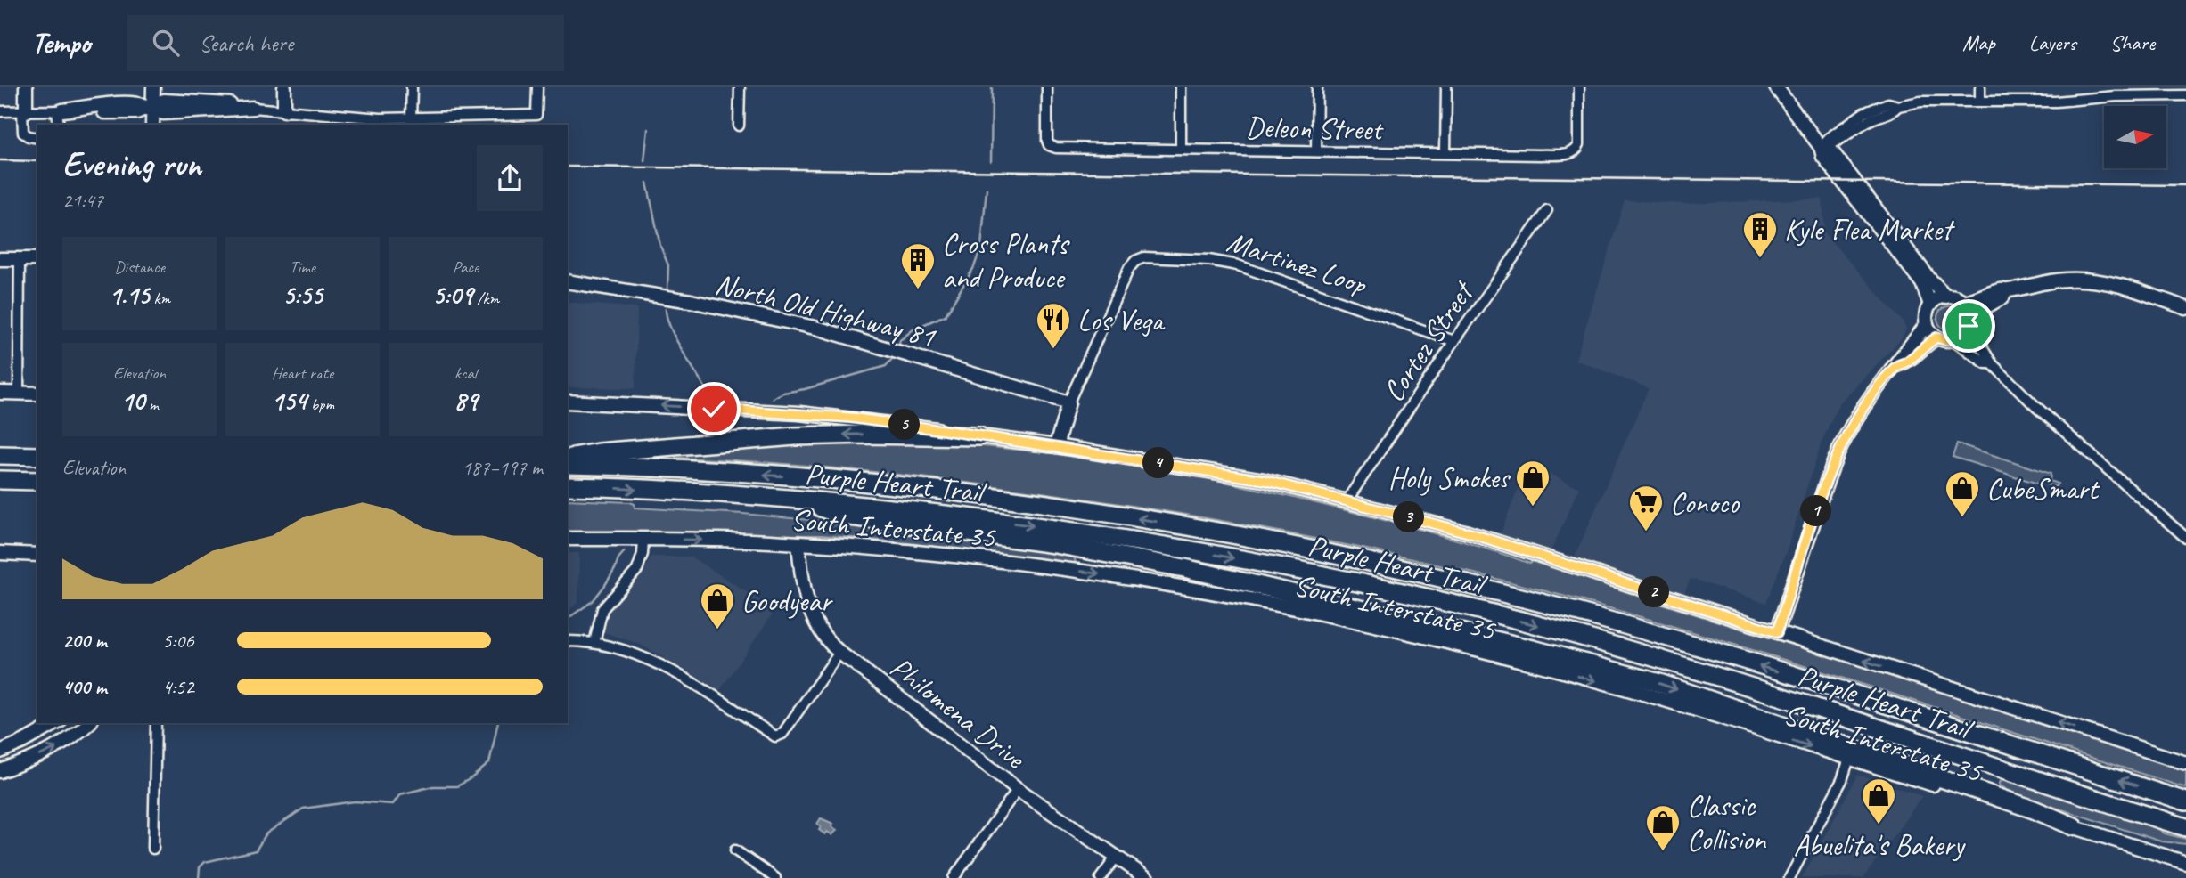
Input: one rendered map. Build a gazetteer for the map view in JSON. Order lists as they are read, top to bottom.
{
  "streets": {
    "highway": ["Purple Heart Trail"],
    "main road": [
      "Martinez Loop",
      "North Old Highway 81",
      "South Interstate 35",
      "Philomena Drive"
    ],
    "street": ["Deleon Street", "Cortez Street"]
  },
  "crossings": [
    ["Martinez Loop", "North Old Highway 81"],
    ["Martinez Loop", "Cortez Street"],
    ["South Interstate 35", "Philomena Drive"]
  ],
  "places": {
    "building": ["Kyle Flea Market", "Cross Plants and Produce"],
    "restaurant": ["Los Vega"],
    "shop": [
      "Holy Smokes",
      "CubeSmart",
      "Goodyear",
      "Abuelita's Bakery",
      "Classic Collision"
    ],
    "supermarket": ["Conoco"]
  },
  "north": "right",
  "page": {
    "header": "Tempo",
    "search": "Search here",
    "nav": ["Map", "Layers", "Share"],
    "heading": ["Evening run", "21:47"],
    "stats": [
      ["Distance", "1.15 km"],
      ["Time", "5:55"],
      ["Pace", "5:09 /km"],
      ["Elevation", "10 m"],
      ["Heart rate", "154 bpm"],
      ["kcal", "89"]
    ],
    "pins": [
      "5",
      "4",
      "1",
      "3",
      "2"
    ],
    "chart": ["Elevation", "187–197 m"],
    "list": [
      {
        "name": "200 m",
        "note": "5:06"
      },
      {
        "name": "400 m",
        "note": "4:52"
      }
    ]
  }
}
